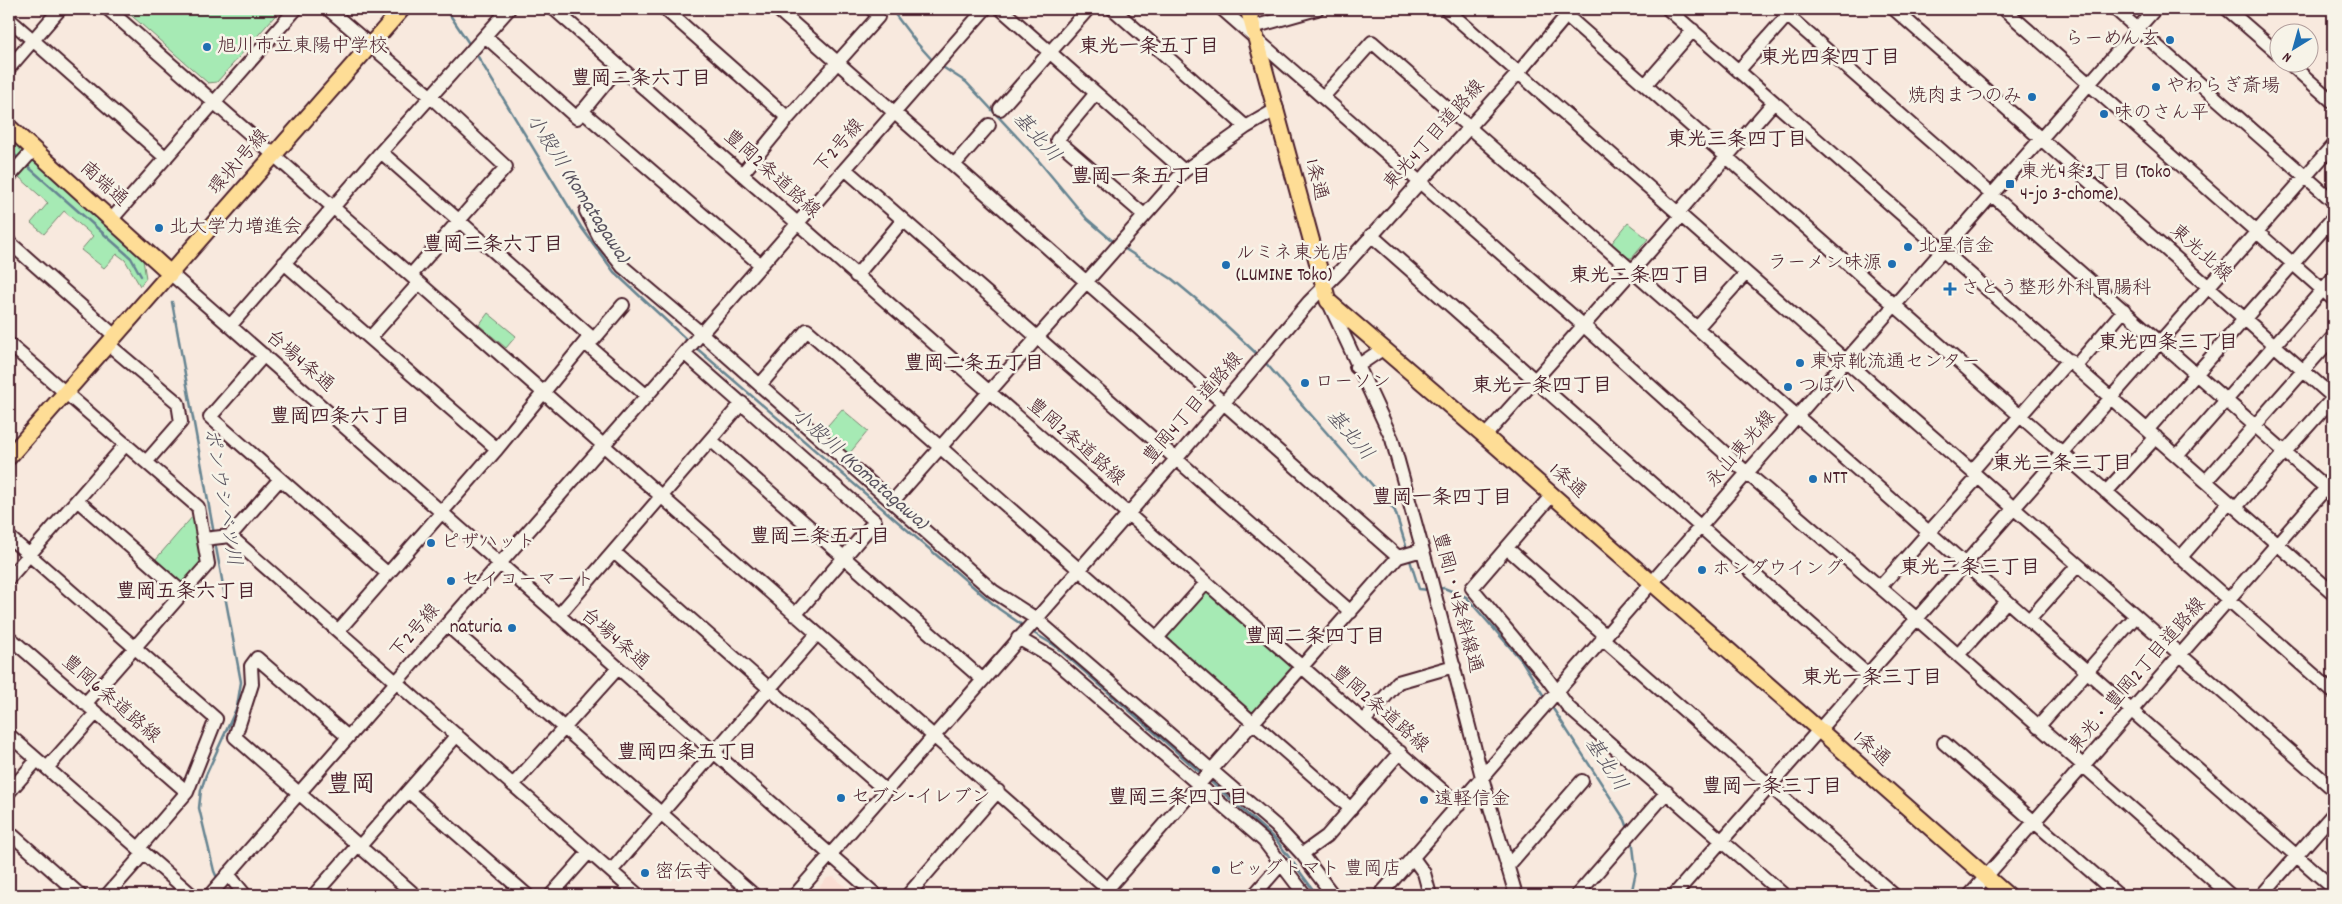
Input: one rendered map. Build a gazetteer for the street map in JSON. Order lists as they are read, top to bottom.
{
  "streets": {
    "main road": ["環状1号線", "1条通", "南端通"],
    "street": [
      "東光4丁目道路線",
      "下2号線",
      "豊岡2条道路線",
      "東光北線",
      "台場4条通",
      "豊岡4丁目道路線",
      "永山東光線",
      "豊岡1・4条斜線通",
      "東光・豊岡2丁目道路線",
      "豊岡6条道路線"
    ]
  },
  "crossings": [
    ["東光4丁目道路線", "1条通"],
    ["東光4丁目道路線", "豊岡4丁目道路線"],
    ["東光4丁目道路線", "豊岡1・4条斜線通"],
    ["下2号線", "豊岡2条道路線"],
    ["下2号線", "台場4条通"],
    ["環状1号線", "南端通"],
    ["環状1号線", "台場4条通"],
    ["豊岡2条道路線", "豊岡4丁目道路線"],
    ["豊岡2条道路線", "永山東光線"],
    ["1条通", "豊岡4丁目道路線"],
    ["1条通", "永山東光線"],
    ["1条通", "豊岡1・4条斜線通"],
    ["1条通", "東光・豊岡2丁目道路線"],
    ["南端通", "台場4条通"],
    ["東光北線", "永山東光線"],
    ["豊岡4丁目道路線", "豊岡1・4条斜線通"],
    ["永山東光線", "豊岡1・4条斜線通"]
  ],
  "districts": [
    "東光一条五丁目",
    "東光四条四丁目",
    "豊岡二条六丁目",
    "東光三条四丁目",
    "豊岡一条五丁目",
    "豊岡三条六丁目",
    "東光二条四丁目",
    "東光四条三丁目",
    "豊岡二条五丁目",
    "東光一条四丁目",
    "豊岡四条六丁目",
    "東光三条三丁目",
    "豊岡一条四丁目",
    "豊岡三条五丁目",
    "東光二条三丁目",
    "豊岡五条六丁目",
    "豊岡二条四丁目",
    "東光一条三丁目",
    "豊岡四条五丁目",
    "豊岡",
    "豊岡一条三丁目",
    "豊岡三条四丁目"
  ],
  "water": ["基北川", "小股川 (Komatagawa)", "ポンウシベツ川"],
  "places": {
    "other": [
      "らーめん玄",
      "旭川市立東陽中学校",
      "やわらぎ斎場",
      "焼肉まつのみ",
      "味のさん平",
      "北大学力増進会",
      "北星信金",
      "ラーメン味源",
      "ルミネ東光店 (LUMINE Toko)",
      "東京靴流通センター",
      "ローソン",
      "つぼ八",
      "NTT",
      "ピザハット",
      "ホンダウイング",
      "セイコーマート",
      "naturia",
      "セブン-イレブン",
      "遠軽信金",
      "ビッグトマト 豊岡店",
      "密伝寺"
    ],
    "transit": ["東光4条3丁目 (Toko 4-jo 3-chome)"],
    "health": ["さとう整形外科胃腸科"]
  },
  "north": "bottom left"
}
